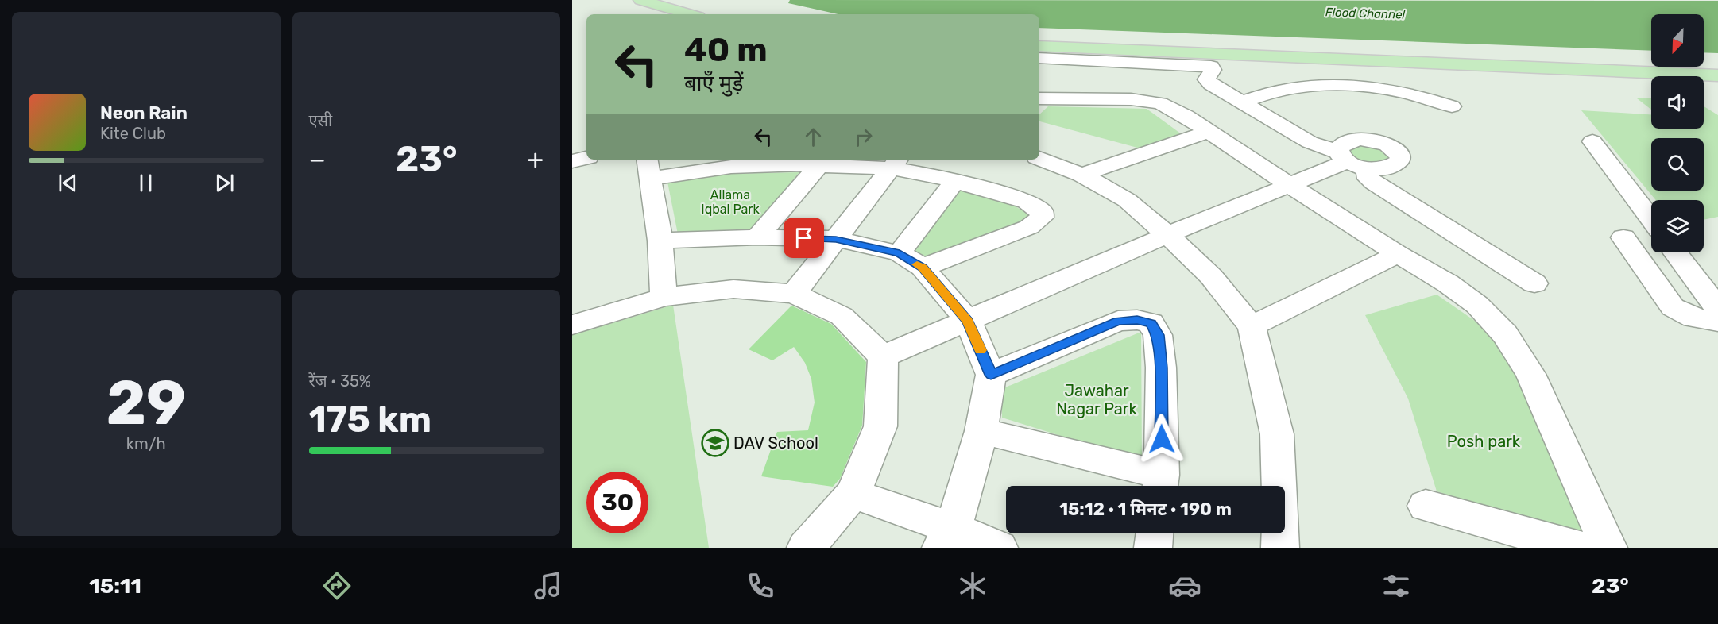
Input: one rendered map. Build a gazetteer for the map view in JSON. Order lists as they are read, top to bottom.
{
  "water": ["Flood Channel"],
  "parks": ["Allama Iqbal Park", "Jawahar Nagar Park", "Posh park"],
  "places": {
    "school or university": ["DAV School"]
  },
  "north": "bottom left",
  "page": {
    "tile": [
      "एसी",
      ["29", "km/h"],
      ["रेंज · 35%", "175 km"]
    ],
    "turn": ["40 m", "बाएँ मुड़ें"],
    "song": ["Neon Rain", "Kite Club"],
    "heat": ["−", "23°", "+"],
    "limit": "30",
    "trip": "15:12 · 1 मिनट · 190 m",
    "tabs": ["15:11", "23°"]
  }
}
